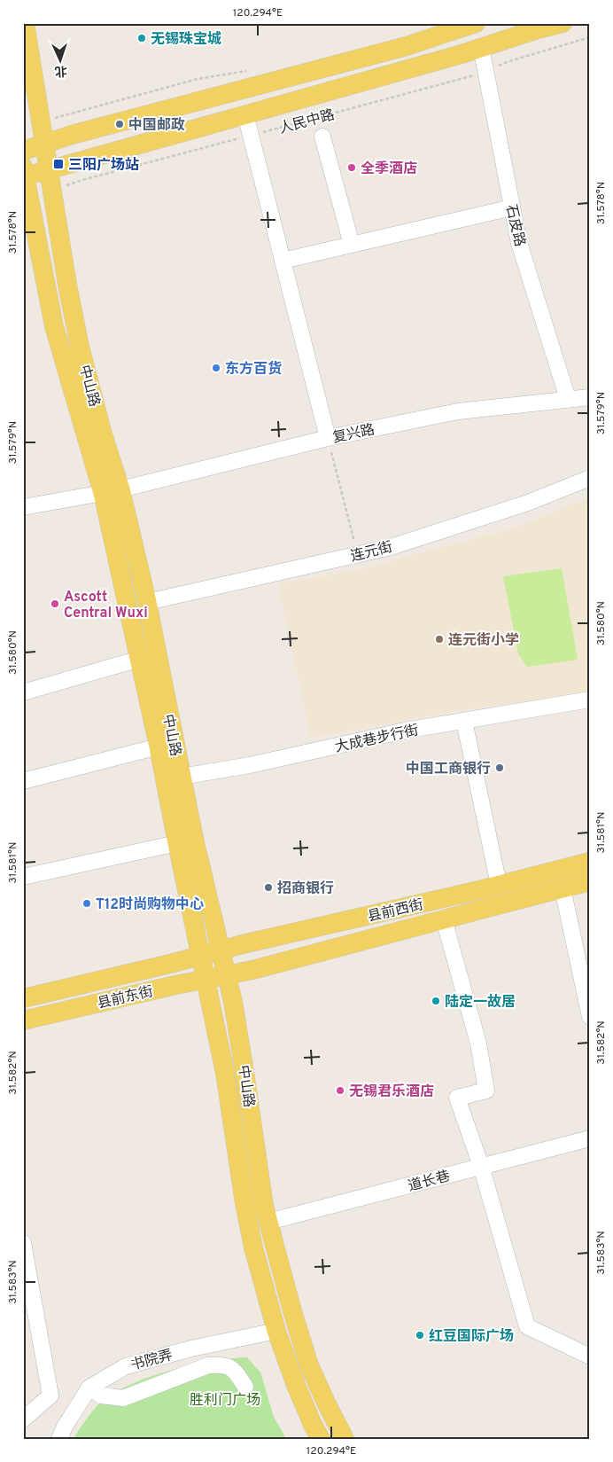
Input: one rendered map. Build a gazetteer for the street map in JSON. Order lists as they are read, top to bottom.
{
  "streets": {
    "main road": [
      "人民中路",
      "中山路",
      "县前西街",
      "县前东街"
    ],
    "street": [
      "石皮路",
      "复兴路",
      "连元街",
      "大成巷步行街",
      "道长巷",
      "书院弄"
    ]
  },
  "crossings": [
    ["人民中路", "石皮路"],
    ["人民中路", "中山路"],
    ["石皮路", "复兴路"],
    ["中山路", "复兴路"],
    ["中山路", "连元街"],
    ["中山路", "大成巷步行街"],
    ["中山路", "县前西街"],
    ["中山路", "县前东街"],
    ["中山路", "道长巷"],
    ["中山路", "书院弄"],
    ["县前西街", "县前东街"]
  ],
  "parks": ["胜利门广场"],
  "places": {
    "other": [
      "无锡珠宝城",
      "中国邮政",
      "全季酒店",
      "东方百货",
      "Ascott Central Wuxi",
      "连元街小学",
      "中国工商银行",
      "招商银行",
      "T12时尚购物中心",
      "陆定一故居",
      "无锡君乐酒店",
      "红豆国际广场"
    ],
    "transit": ["三阳广场站"]
  },
  "north": "bottom",
  "coordinates": [
    "120.294°E",
    "31.578°N",
    "31.579°N",
    "31.580°N",
    "31.581°N",
    "31.582°N",
    "31.583°N"
  ]
}
